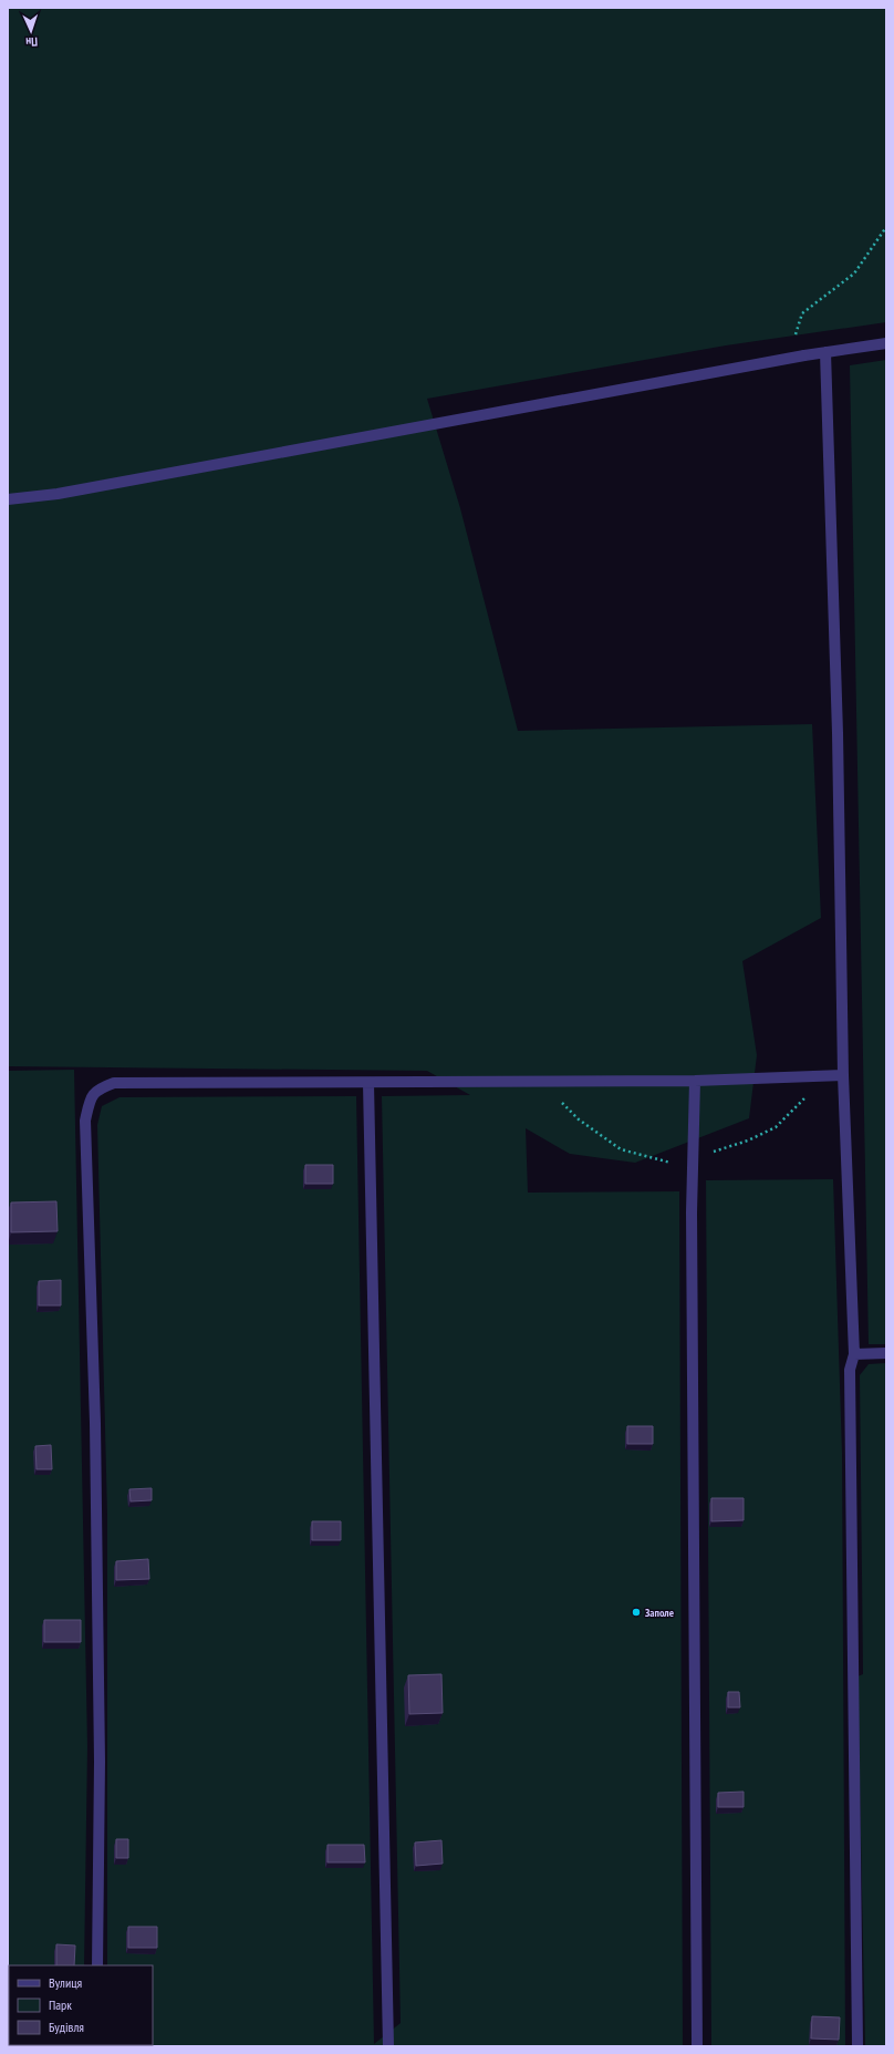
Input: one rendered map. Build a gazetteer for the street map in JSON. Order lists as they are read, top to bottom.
{
  "places": ["Заполе"],
  "legend": ["Вулиця", "Парк", "Будівля"],
  "north": "bottom"
}
